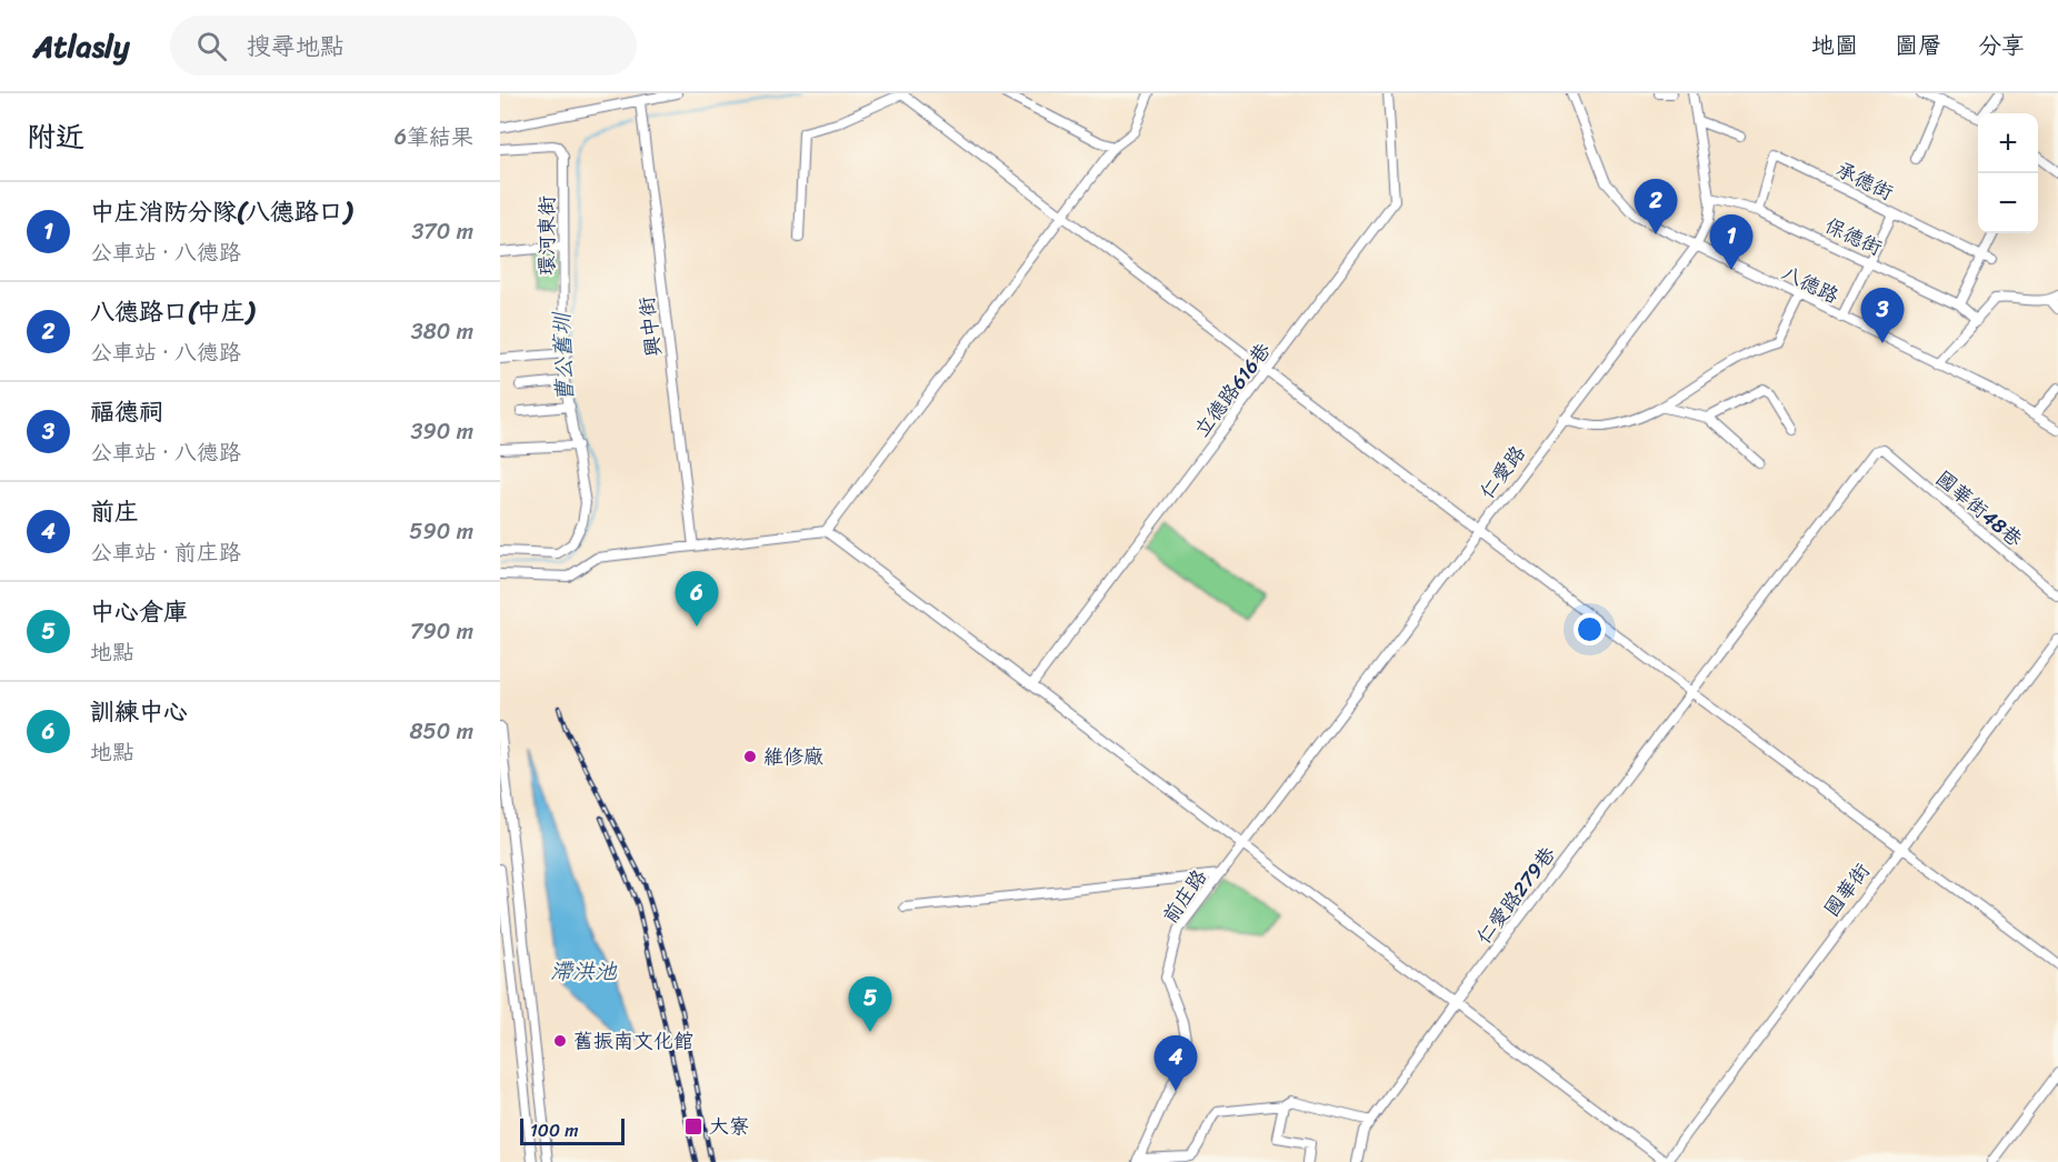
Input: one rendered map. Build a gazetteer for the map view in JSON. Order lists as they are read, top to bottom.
{
  "streets": {
    "street": [
      "承德街",
      "環河東街",
      "保德街",
      "八德路",
      "興中街",
      "立德路616巷",
      "仁愛路",
      "國華街48巷",
      "國華街",
      "仁愛路279巷",
      "前庄路"
    ]
  },
  "crossings": [
    ["承德街", "保德街"],
    ["保德街", "仁愛路"],
    ["八德路", "仁愛路"],
    ["仁愛路", "前庄路"],
    ["國華街48巷", "仁愛路279巷"],
    ["仁愛路279巷", "前庄路"]
  ],
  "water": ["曹公舊圳", "滯洪池"],
  "places": {
    "other": ["維修廠", "舊振南文化館"],
    "transit": ["大寮"]
  },
  "scale_bar": "100 m",
  "page": {
    "header": "Atlasly",
    "search": "搜尋地點",
    "nav": ["地圖", "圖層", "分享"],
    "heading": ["附近", "6筆結果"],
    "map_buttons": ["+", "−"],
    "pins": [
      "2",
      "1",
      "3",
      "6",
      "5",
      "4"
    ],
    "list": [
      {
        "mark": "1",
        "name": "中庄消防分隊(八德路口)",
        "note": "公車站 · 八德路",
        "value": "370 m"
      },
      {
        "mark": "2",
        "name": "八德路口(中庄)",
        "note": "公車站 · 八德路",
        "value": "380 m"
      },
      {
        "mark": "3",
        "name": "福德祠",
        "note": "公車站 · 八德路",
        "value": "390 m"
      },
      {
        "mark": "4",
        "name": "前庄",
        "note": "公車站 · 前庄路",
        "value": "590 m"
      },
      {
        "mark": "5",
        "name": "中心倉庫",
        "note": "地點",
        "value": "790 m"
      },
      {
        "mark": "6",
        "name": "訓練中心",
        "note": "地點",
        "value": "850 m"
      }
    ],
    "scale": "100 m"
  }
}
